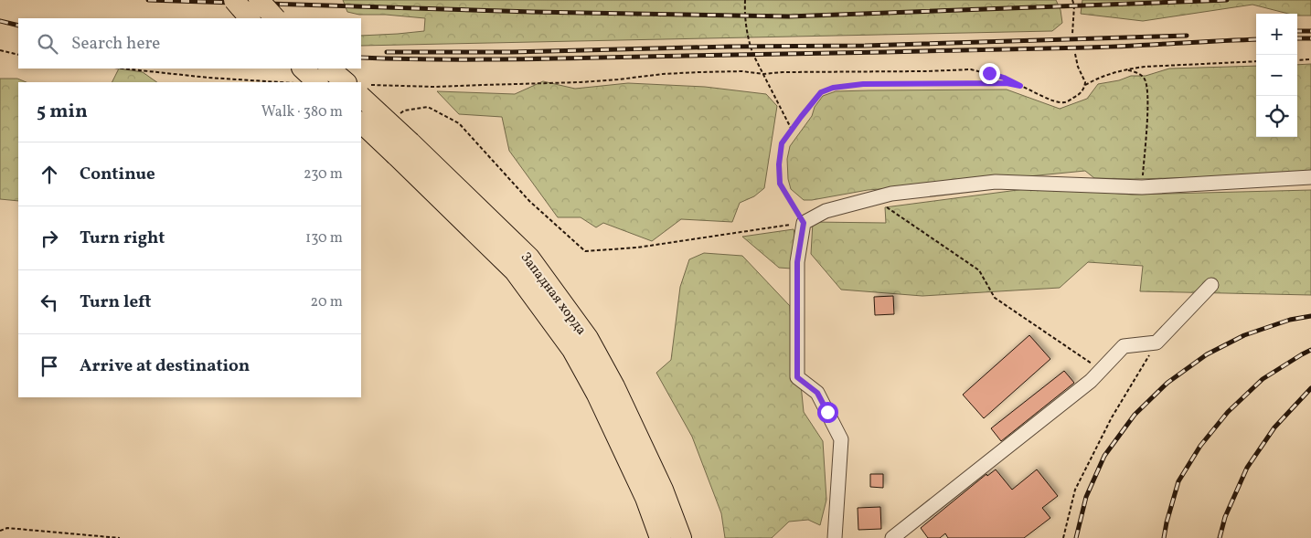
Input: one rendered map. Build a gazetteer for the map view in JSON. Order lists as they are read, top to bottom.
{
  "streets": {
    "highway": ["Западная хорда"]
  },
  "page": {
    "map_buttons": ["+", "−"],
    "search": "Search here",
    "heading": ["5 min", "Walk · 380 m"],
    "list": [
      ["Continue", "230 m"],
      ["Turn right", "130 m"],
      ["Turn left", "20 m"],
      "Arrive at destination"
    ]
  }
}
